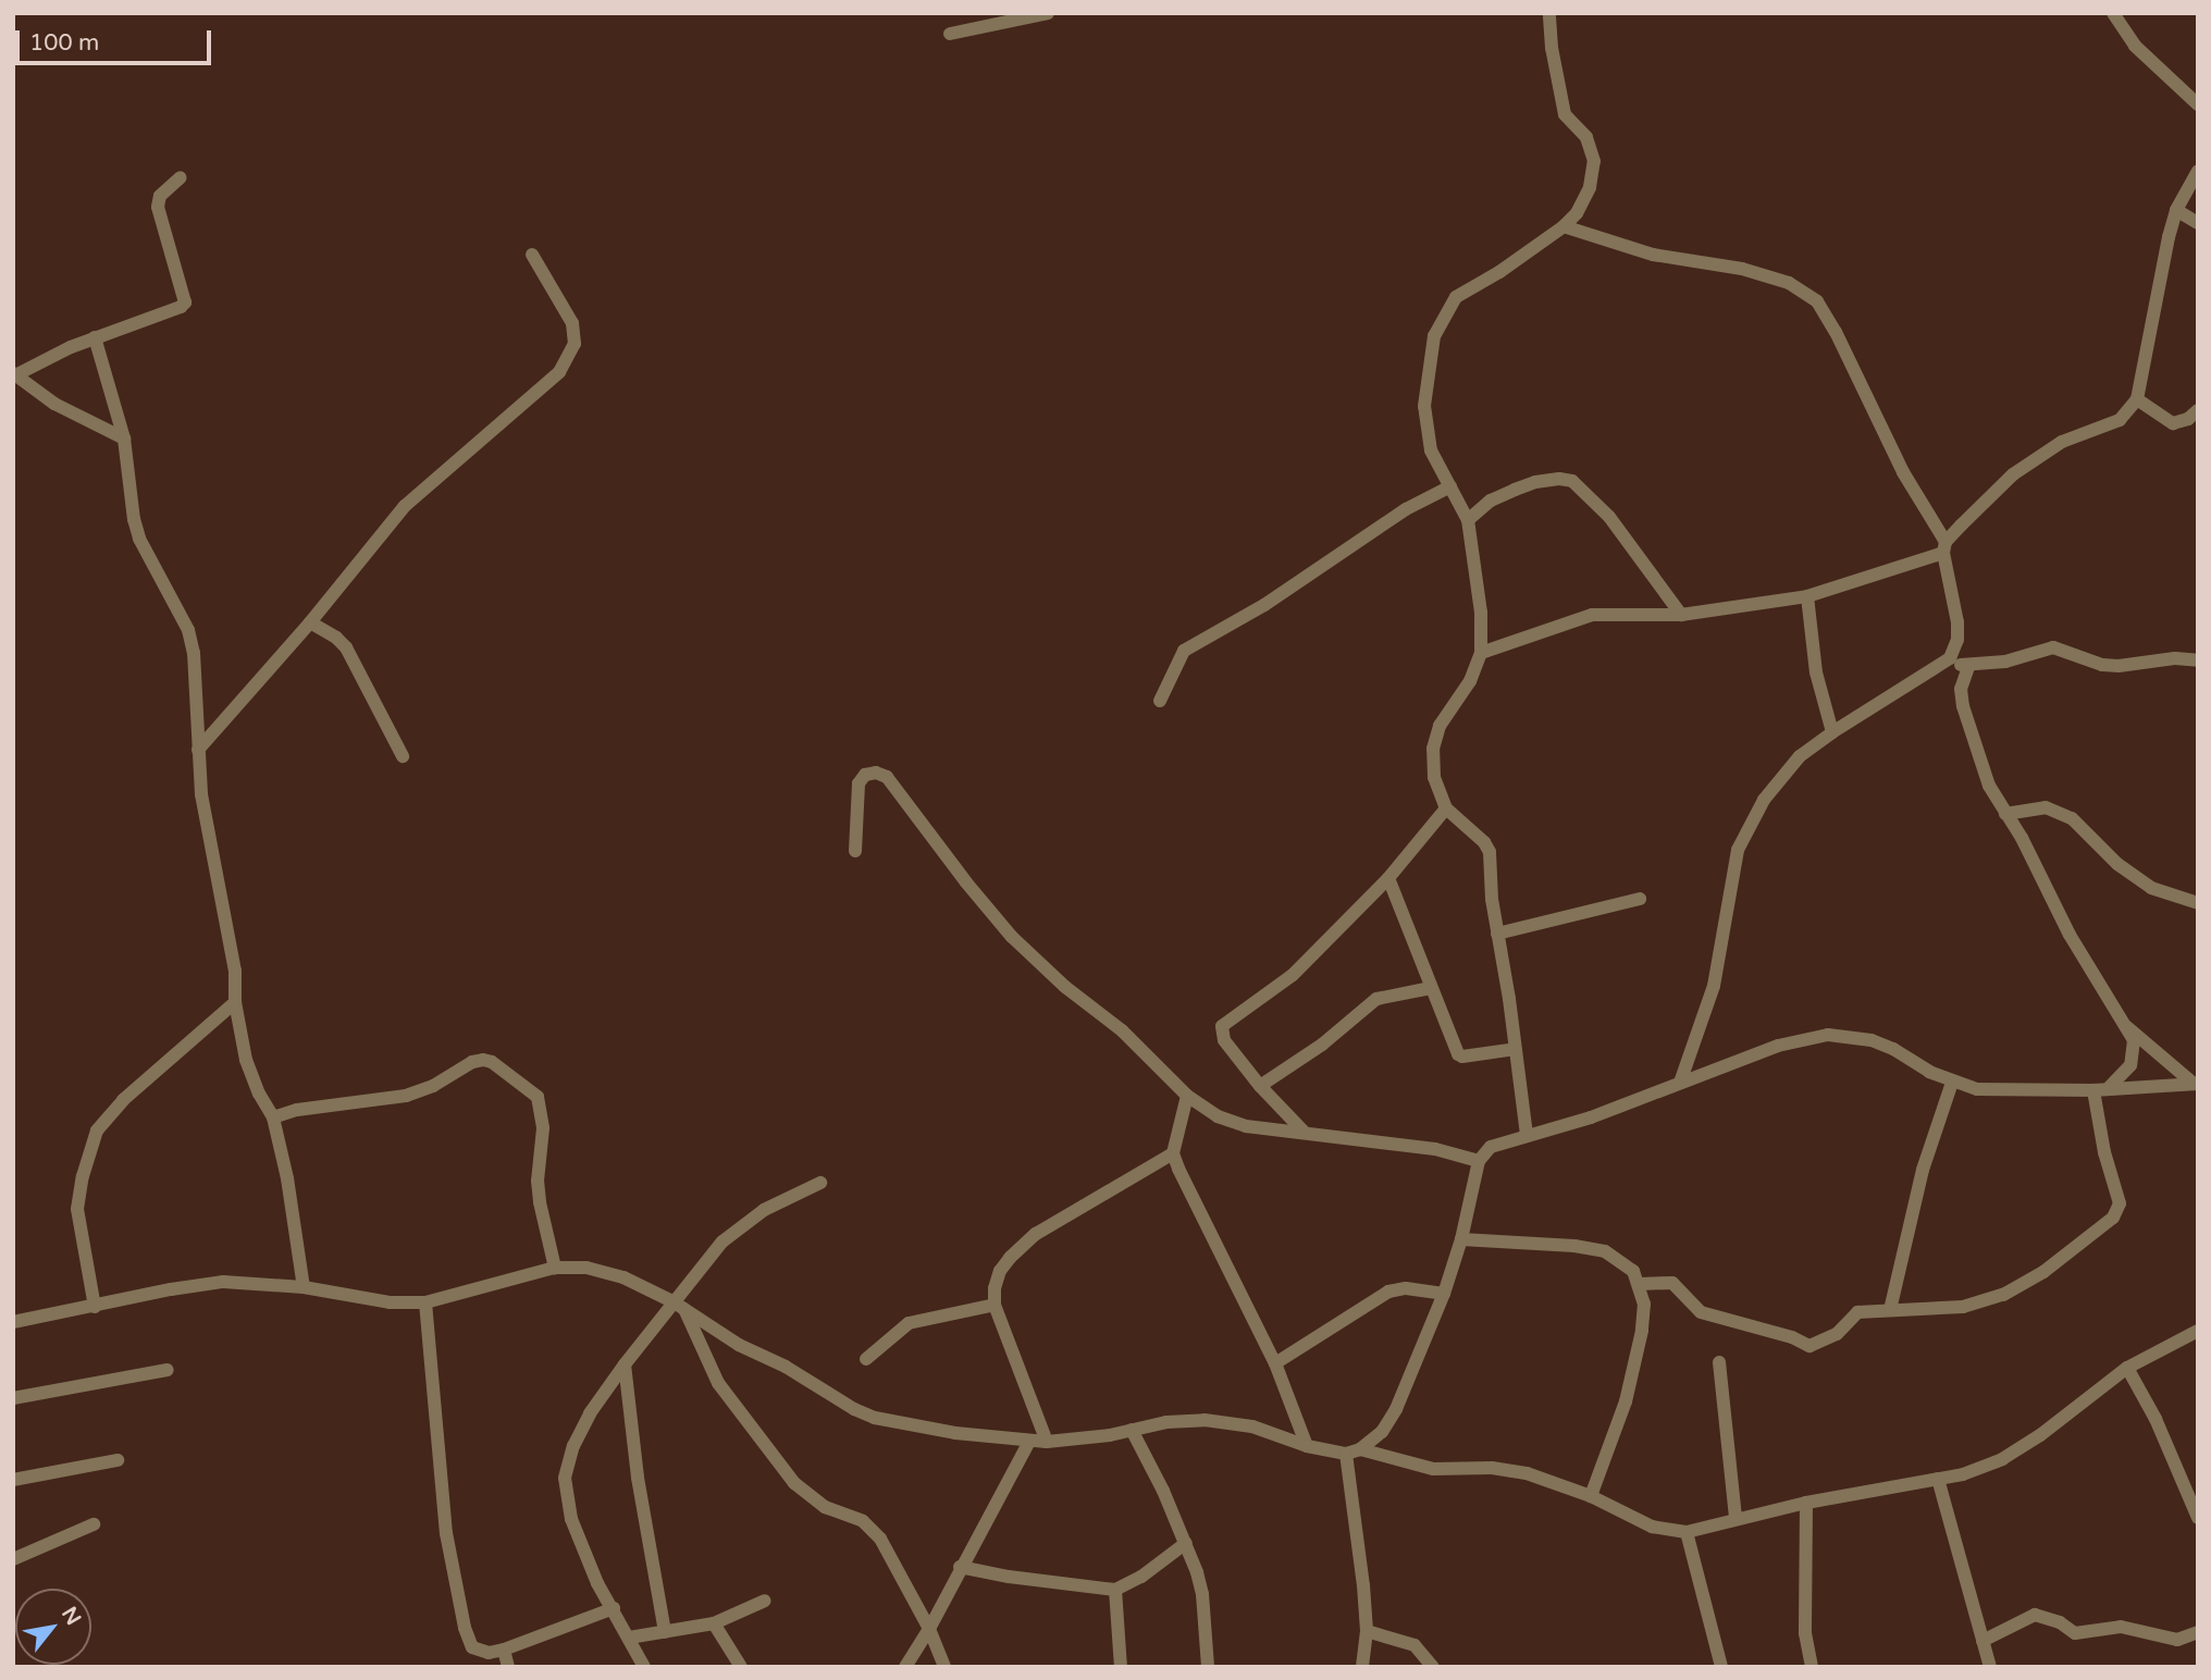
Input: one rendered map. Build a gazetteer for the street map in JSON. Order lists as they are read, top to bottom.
{
  "scale_bar": "100 m",
  "north": "top right"
}
